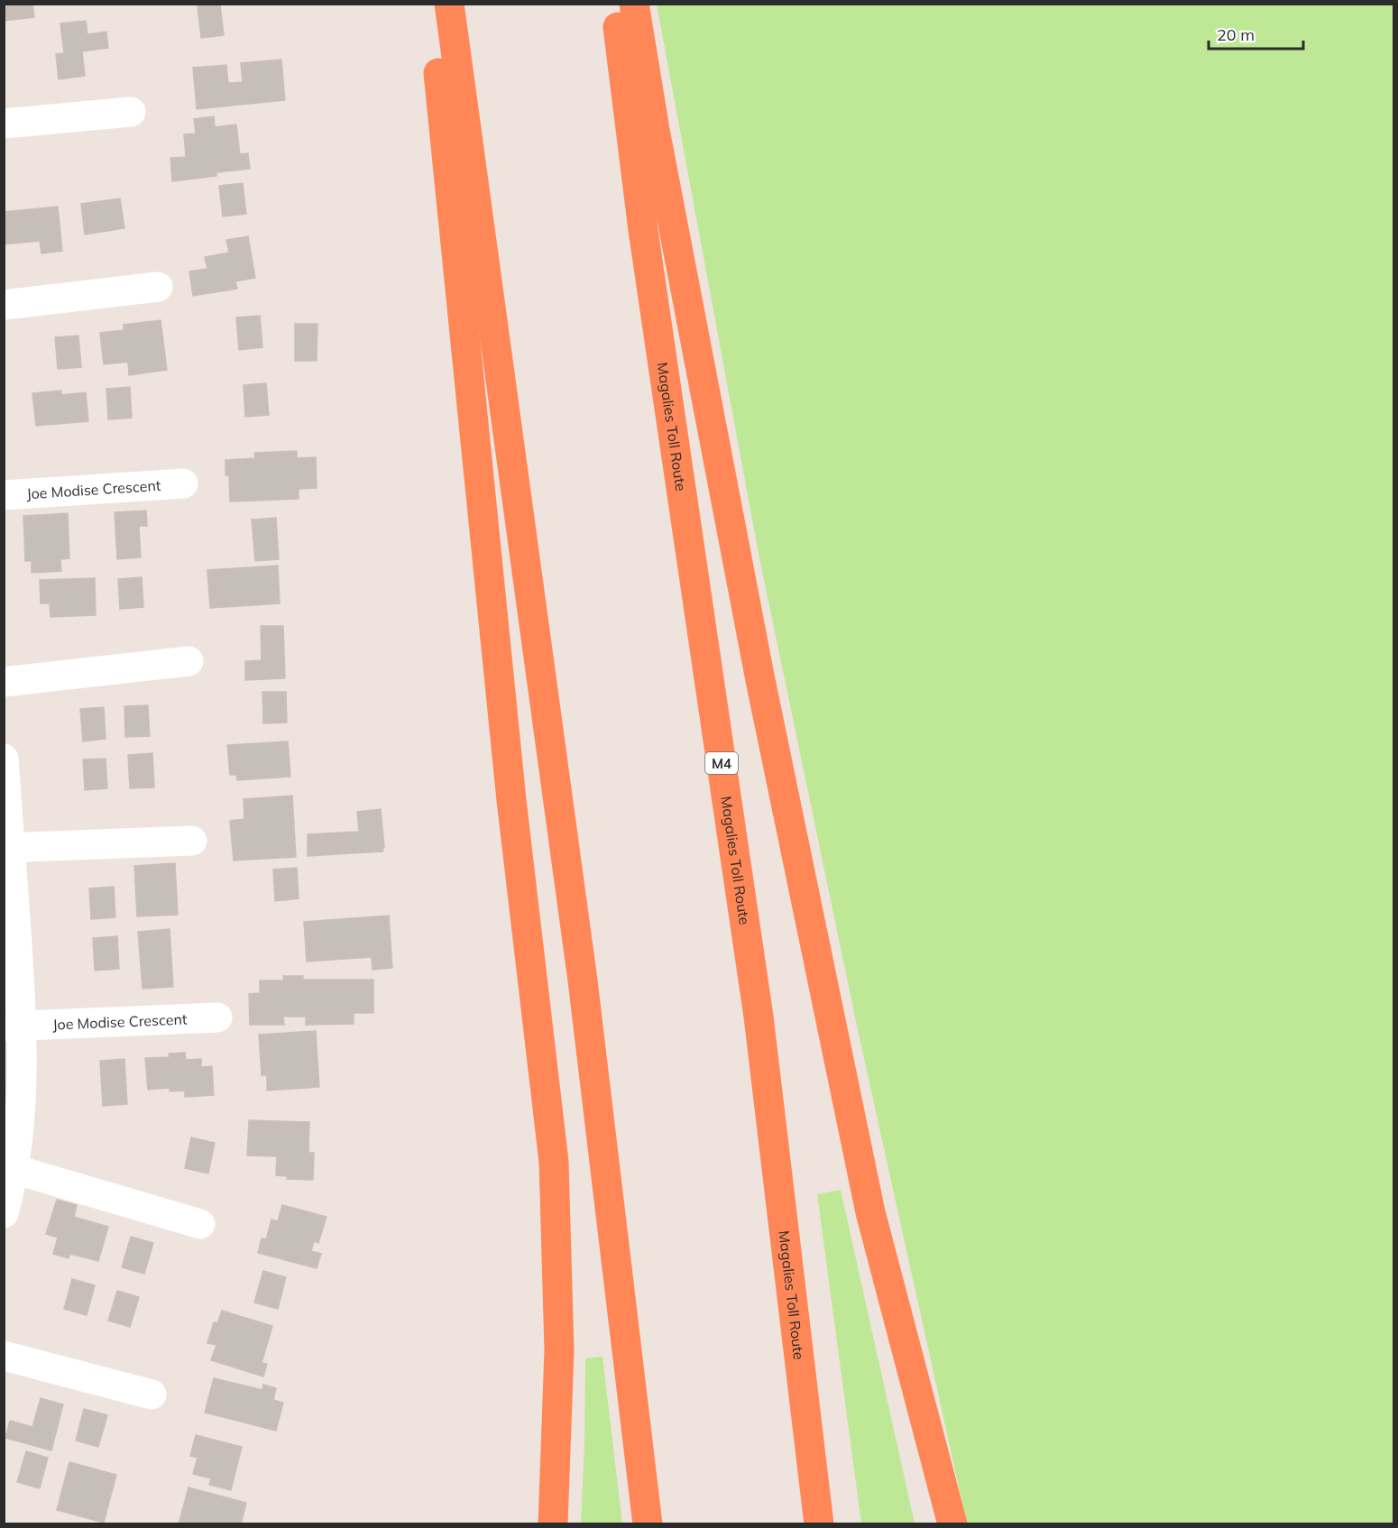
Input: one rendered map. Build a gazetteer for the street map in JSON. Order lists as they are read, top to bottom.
{
  "streets": {
    "highway": ["Magalies Toll Route", "M4"],
    "street": ["Joe Modise Crescent"]
  },
  "scale_bar": "20 m"
}
